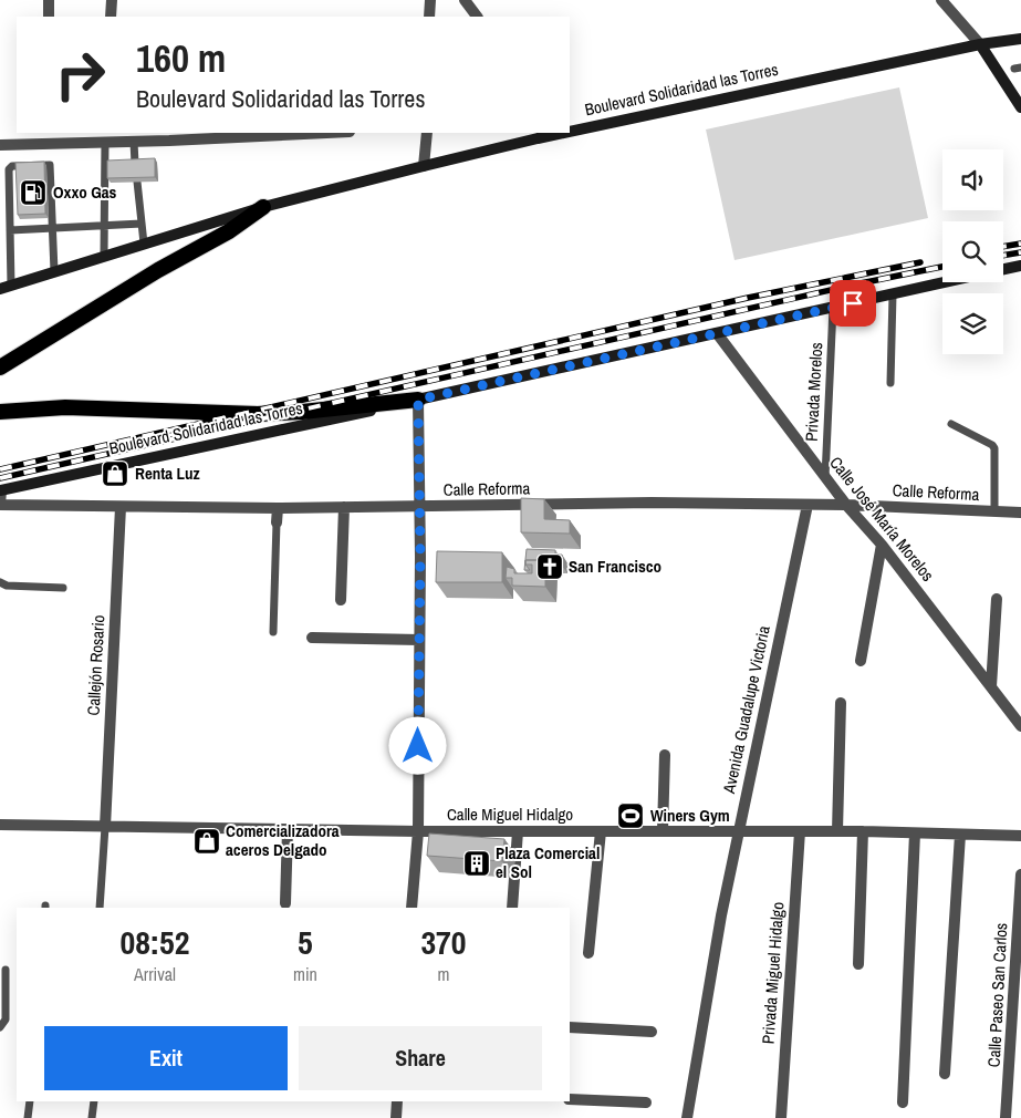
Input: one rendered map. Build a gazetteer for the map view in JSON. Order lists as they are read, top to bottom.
{
  "streets": {
    "highway": ["Boulevard Solidaridad las Torres"],
    "street": [
      "Calle Reforma",
      "Calle José María Morelos",
      "Callejón Rosario",
      "Avenida Guadalupe Victoria",
      "Calle Miguel Hidalgo",
      "Privada Miguel Hidalgo",
      "Calle Paseo San Carlos"
    ],
    "lane": ["Privada Morelos"]
  },
  "crossings": [
    ["Boulevard Solidaridad las Torres", "Privada Morelos"],
    ["Boulevard Solidaridad las Torres", "Calle Reforma"],
    ["Boulevard Solidaridad las Torres", "Calle José María Morelos"],
    ["Privada Morelos", "Calle José María Morelos"],
    ["Calle Reforma", "Calle José María Morelos"],
    ["Calle Reforma", "Callejón Rosario"],
    ["Calle Reforma", "Avenida Guadalupe Victoria"],
    ["Callejón Rosario", "Calle Miguel Hidalgo"],
    ["Avenida Guadalupe Victoria", "Calle Miguel Hidalgo"],
    ["Calle Miguel Hidalgo", "Privada Miguel Hidalgo"]
  ],
  "places": {
    "fuel station": ["Oxxo Gas"],
    "shop": ["Renta Luz", "Comercializadora aceros Delgado"],
    "church": ["San Francisco"],
    "sports": ["Winers Gym"],
    "building": ["Plaza Comercial el Sol"]
  },
  "page": {
    "turn": ["160 m", "Boulevard Solidaridad las Torres"],
    "eta": [
      "08:52",
      "Arrival",
      "5",
      "min",
      "370",
      "m"
    ],
    "buttons": ["Exit", "Share"]
  }
}
